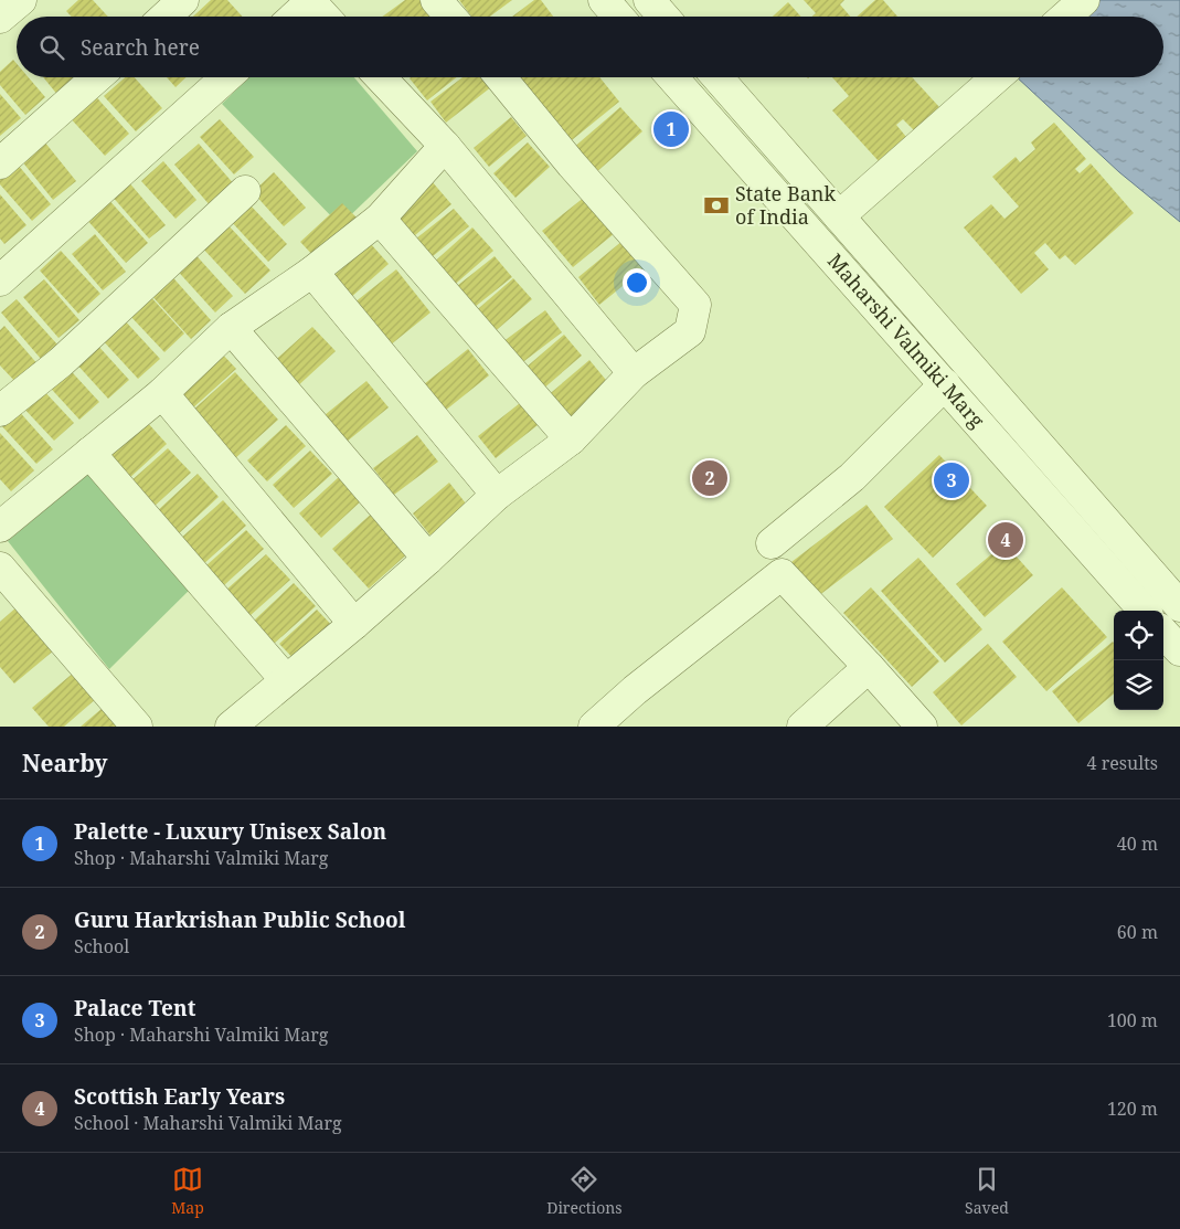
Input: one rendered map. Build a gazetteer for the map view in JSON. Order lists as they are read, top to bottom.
{
  "streets": {
    "street": ["Maharshi Valmiki Marg"]
  },
  "places": {
    "bank": ["State Bank of India"]
  },
  "page": {
    "search": "Search here",
    "pins": [
      "1",
      "2",
      "3",
      "4"
    ],
    "heading": ["Nearby", "4 results"],
    "list": [
      {
        "mark": "1",
        "name": "Palette - Luxury Unisex Salon",
        "note": "Shop · Maharshi Valmiki Marg",
        "value": "40 m"
      },
      {
        "mark": "2",
        "name": "Guru Harkrishan Public School",
        "note": "School",
        "value": "60 m"
      },
      {
        "mark": "3",
        "name": "Palace Tent",
        "note": "Shop · Maharshi Valmiki Marg",
        "value": "100 m"
      },
      {
        "mark": "4",
        "name": "Scottish Early Years",
        "note": "School · Maharshi Valmiki Marg",
        "value": "120 m"
      }
    ],
    "nav": ["Map", "Directions", "Saved"]
  }
}
